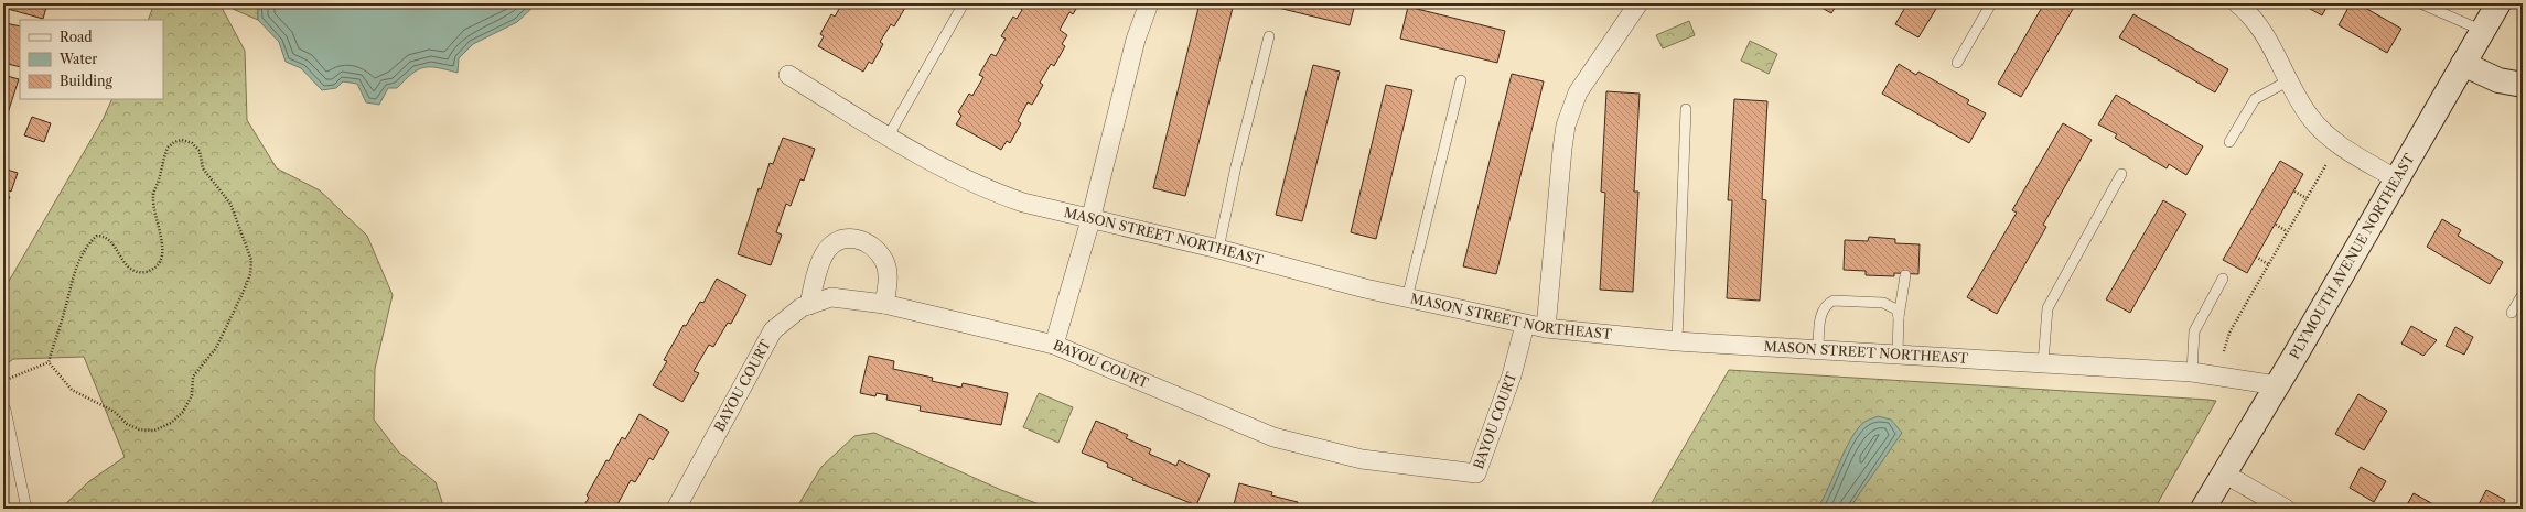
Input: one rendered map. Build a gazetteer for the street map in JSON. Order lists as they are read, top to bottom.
{
  "streets": {
    "main road": ["PLYMOUTH AVENUE NORTHEAST"],
    "street": ["MASON STREET NORTHEAST", "BAYOU COURT"]
  },
  "crossings": [
    ["MASON STREET NORTHEAST", "PLYMOUTH AVENUE NORTHEAST"],
    ["MASON STREET NORTHEAST", "BAYOU COURT"]
  ],
  "legend": ["Road", "Water", "Building"]
}
